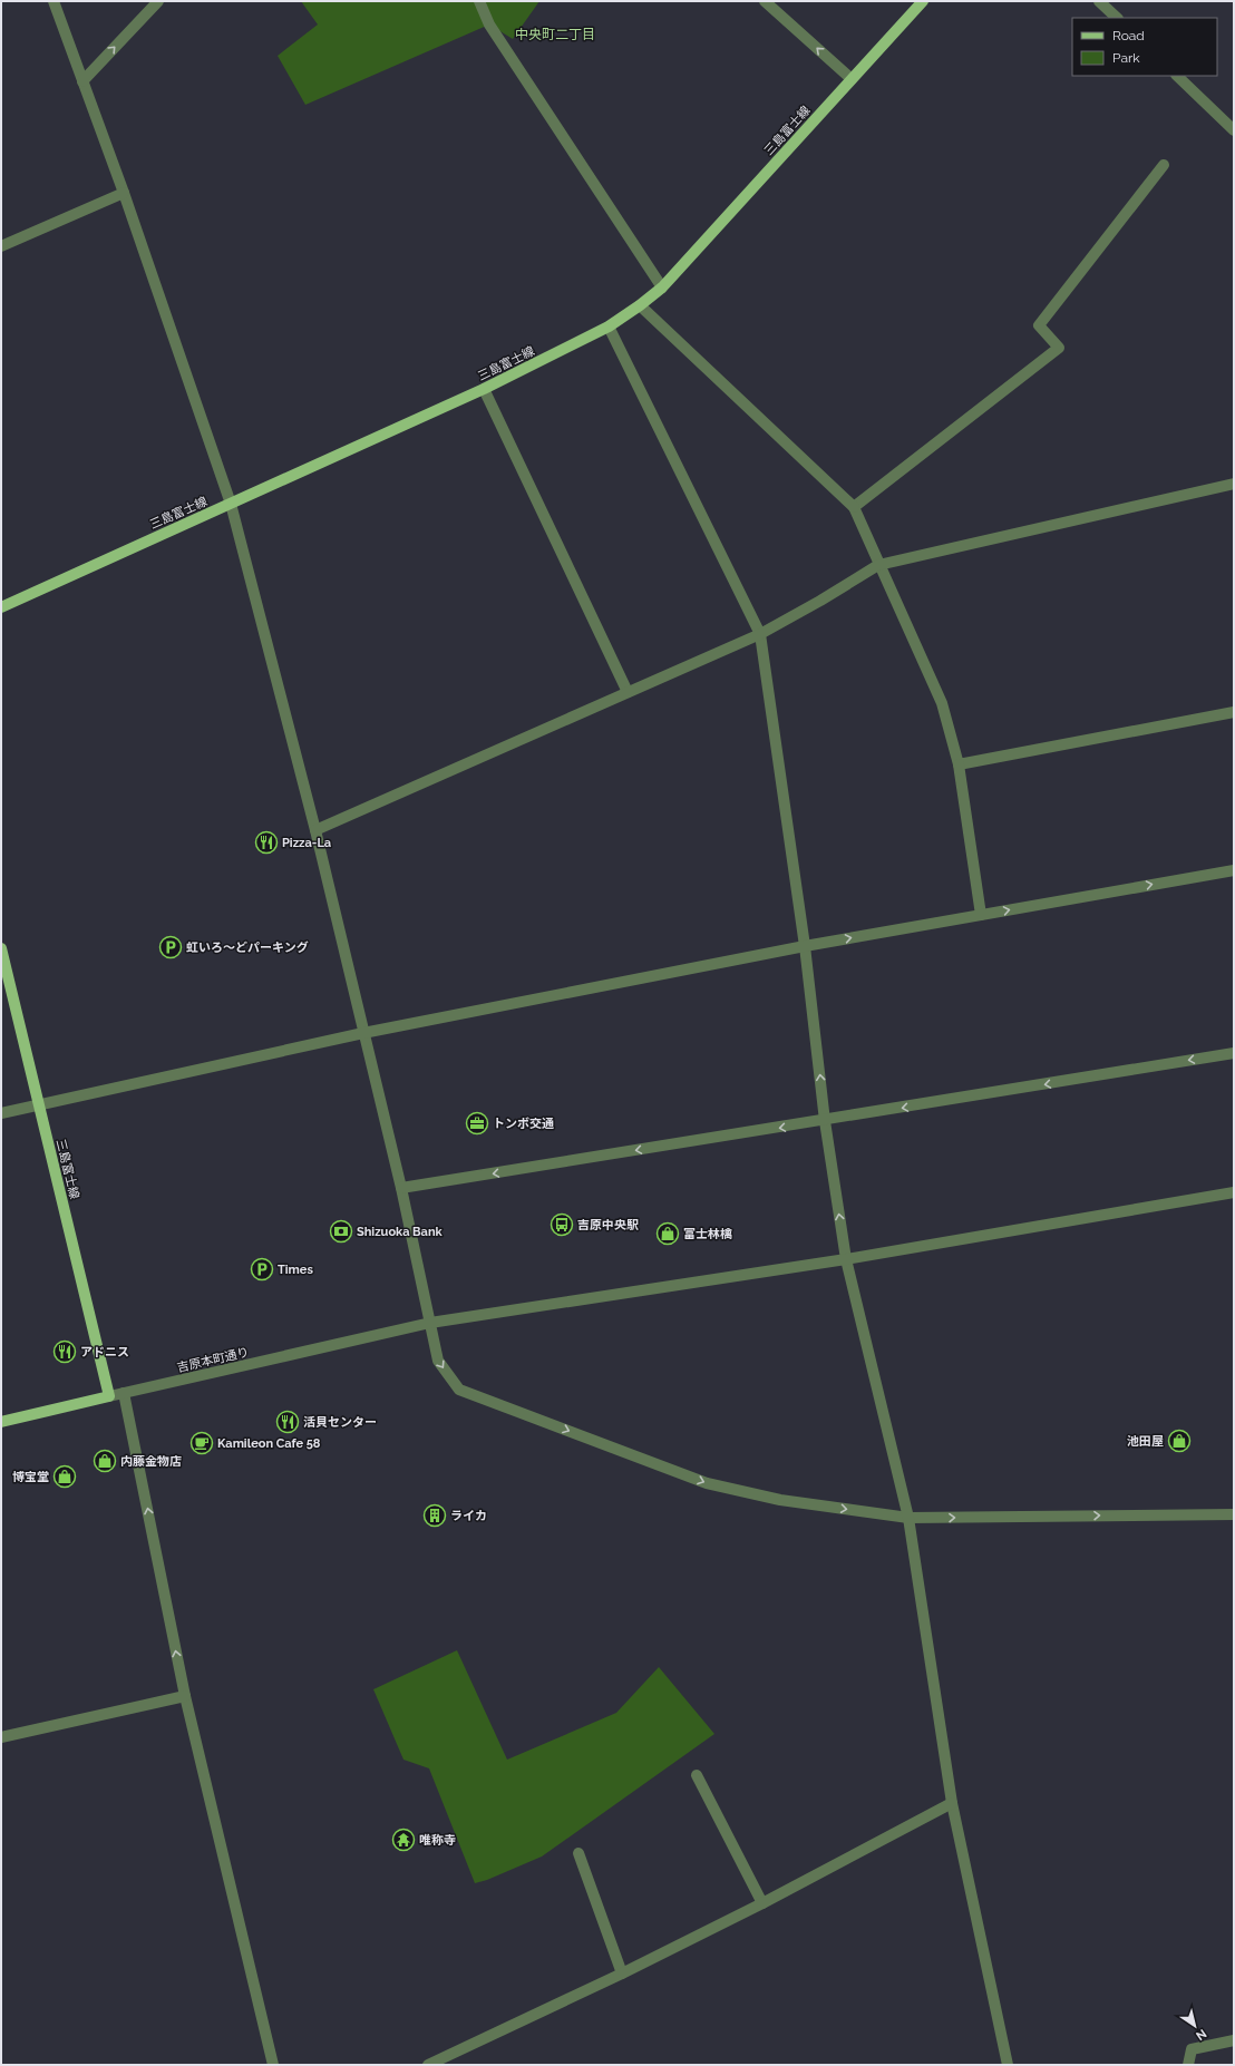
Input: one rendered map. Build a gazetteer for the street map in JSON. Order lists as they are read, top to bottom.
{
  "streets": {
    "main road": ["三島富士線", "吉原本町通り"]
  },
  "crossings": [
    ["三島富士線", "吉原本町通り"]
  ],
  "districts": ["中央町二丁目"],
  "places": {
    "restaurant": ["Pizza-La", "アドニス", "活貝センター"],
    "parking": ["虹いろ～どパーキング", "Times"],
    "office": ["トンボ交通"],
    "bus stop": ["吉原中央駅"],
    "bank": ["Shizuoka Bank"],
    "shop": [
      "富士林檎",
      "池田屋",
      "内藤金物店",
      "博宝堂"
    ],
    "cafe": ["Kamileon Cafe 58"],
    "building": ["ライカ"],
    "temple": ["唯称寺"]
  },
  "legend": ["Road", "Park"],
  "north": "bottom right"
}
